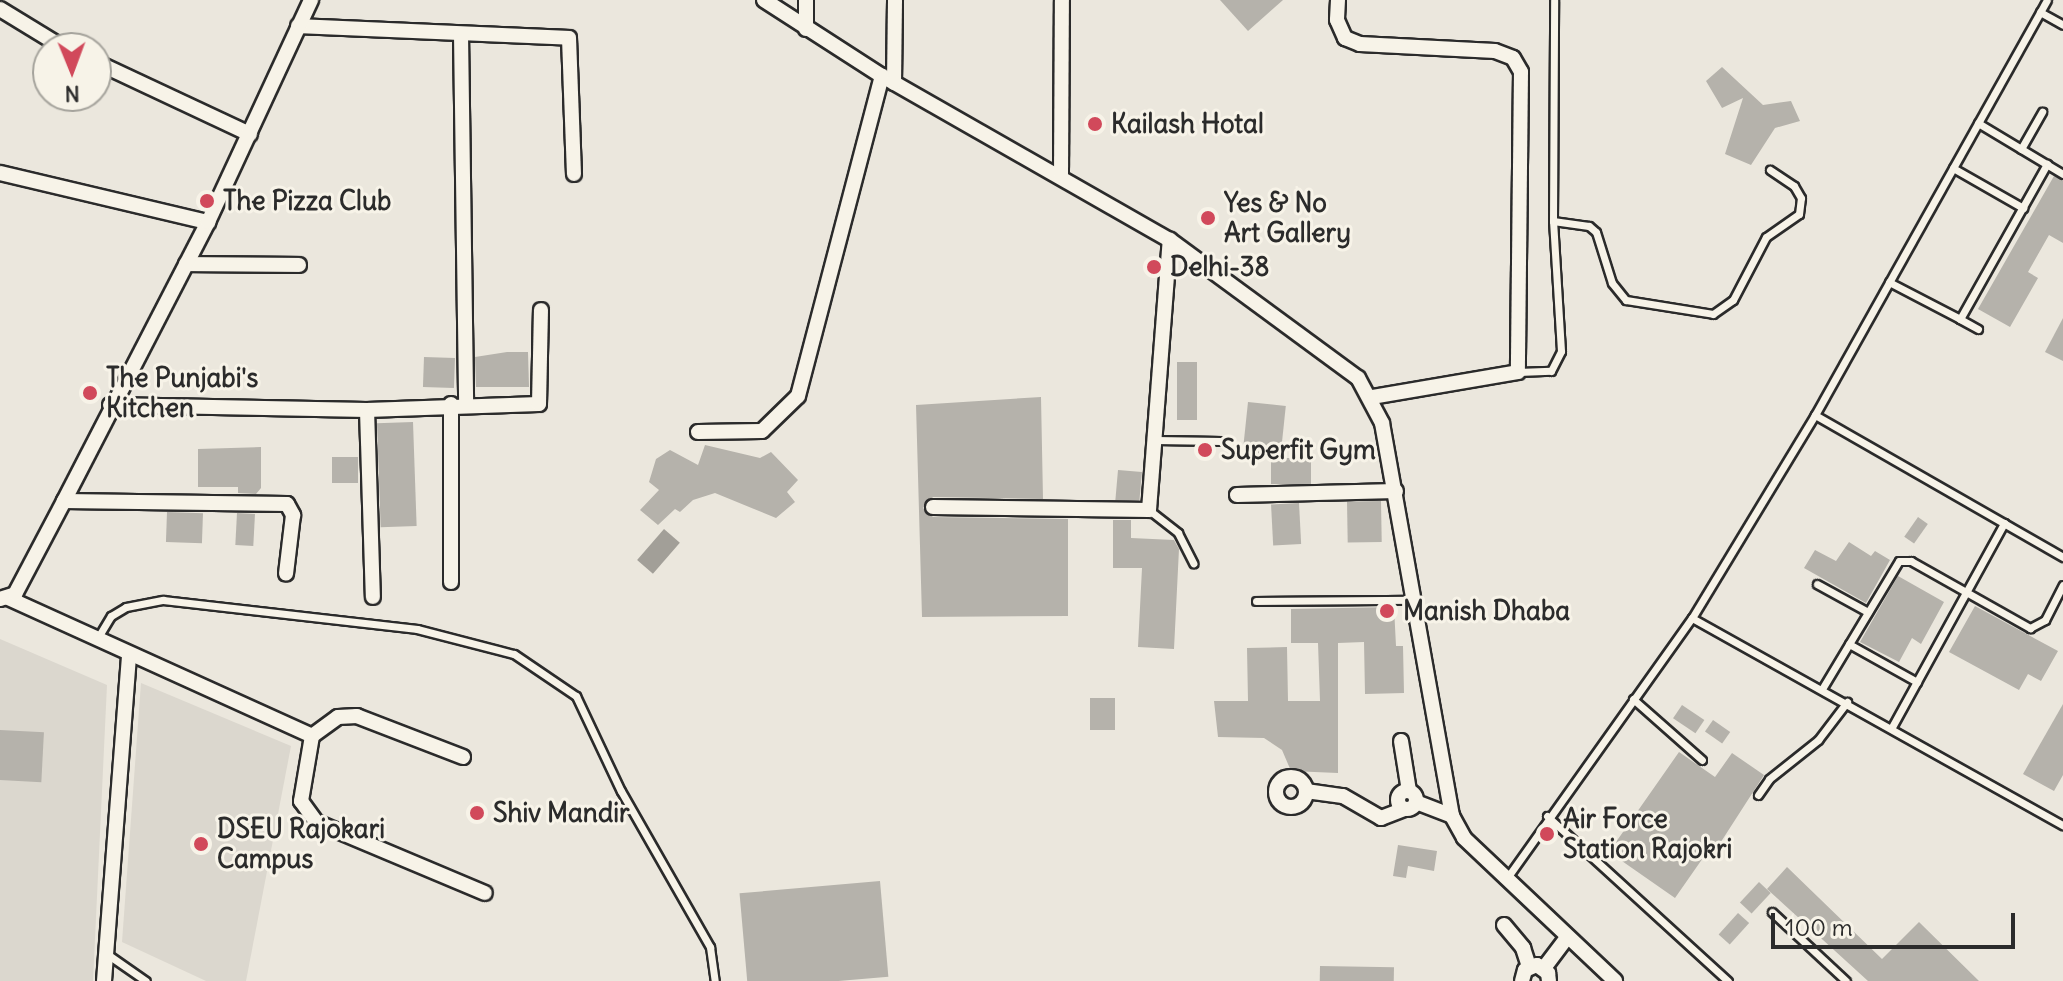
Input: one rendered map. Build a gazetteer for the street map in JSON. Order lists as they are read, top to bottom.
{
  "places": [
    "Kailash Hotal",
    "The Pizza Club",
    "Yes & No Art Gallery",
    "Delhi-38",
    "The Punjabi's Kitchen",
    "Superfit Gym",
    "Manish Dhaba",
    "Shiv Mandir",
    "Air Force Station Rajokri",
    "DSEU Rajokari Campus"
  ],
  "scale_bar": "100 m",
  "north": "bottom"
}
